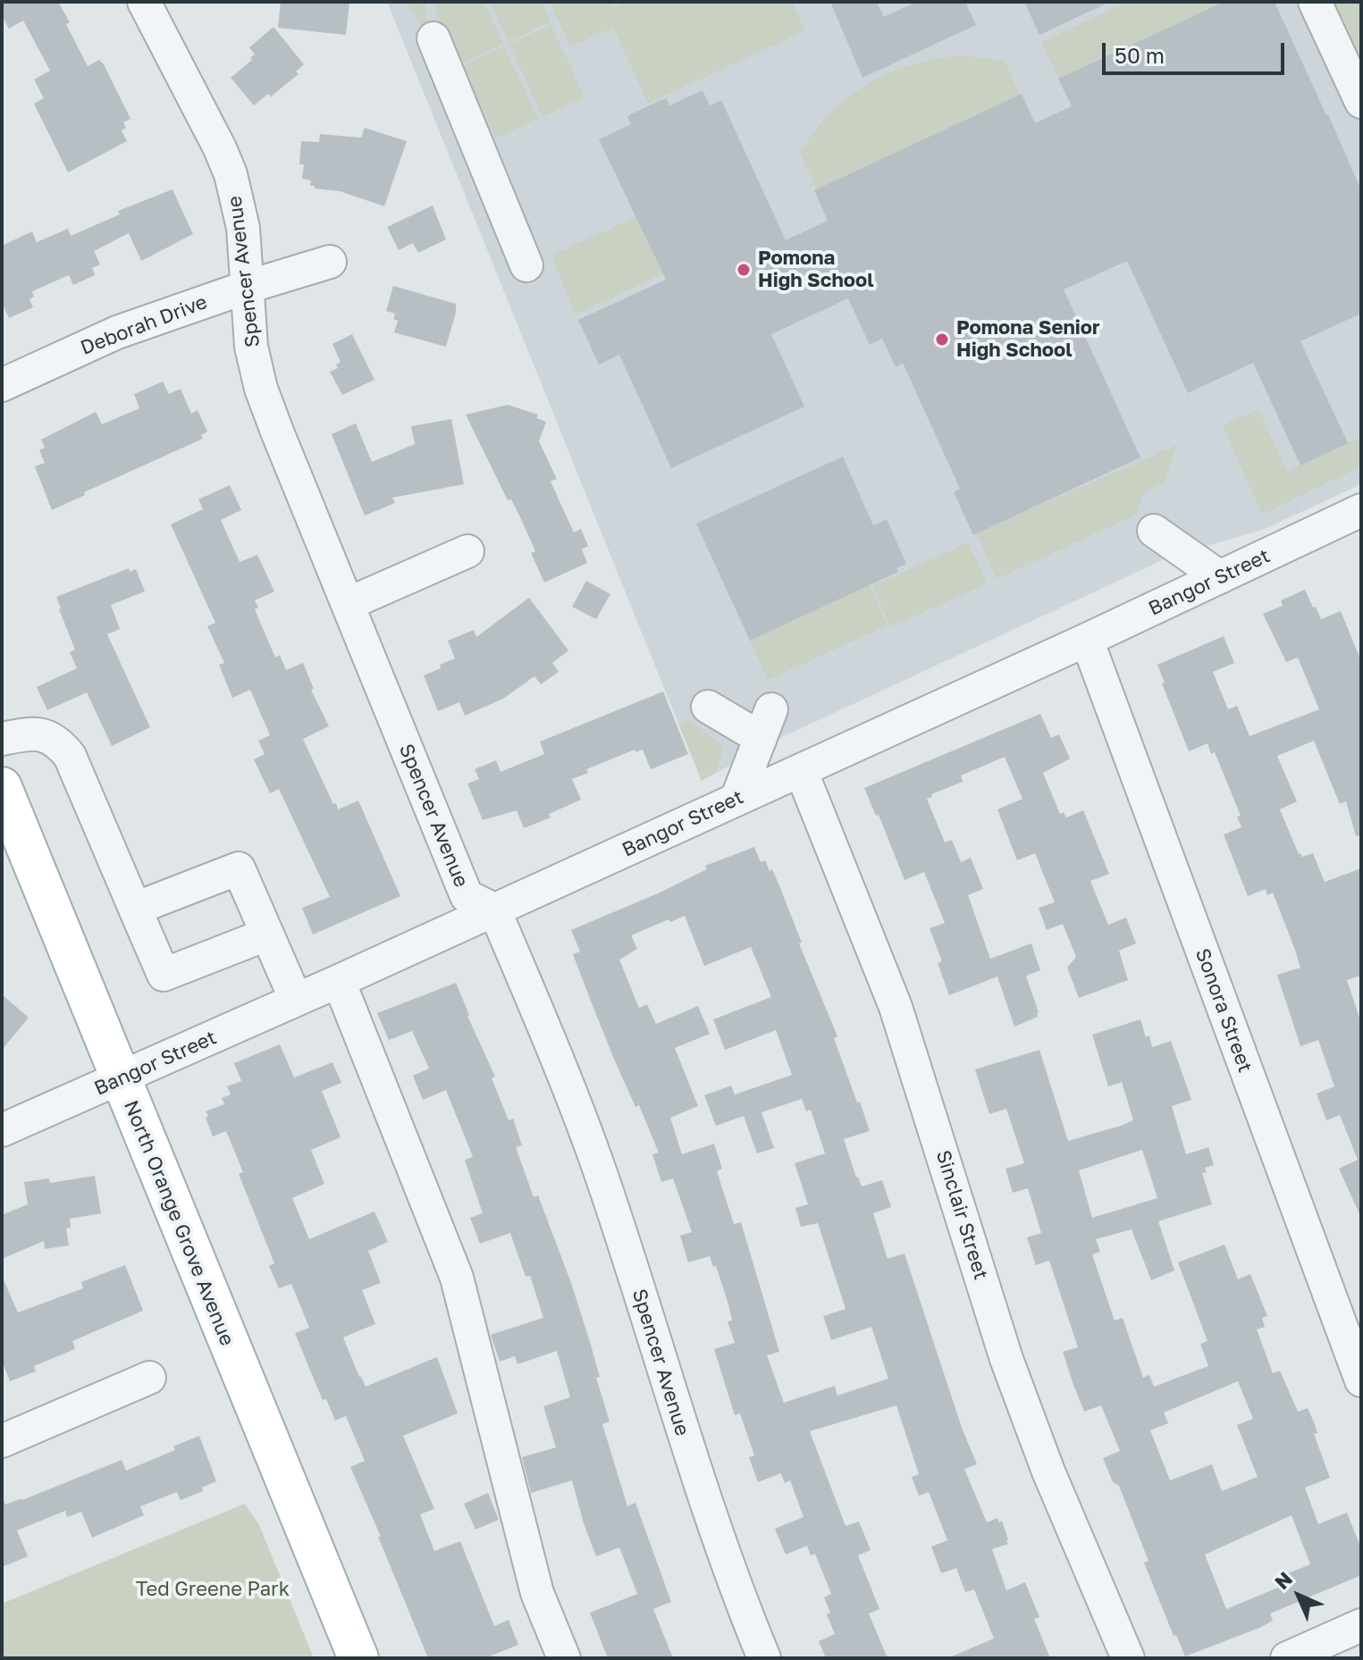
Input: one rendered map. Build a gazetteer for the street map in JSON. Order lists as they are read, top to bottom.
{
  "streets": {
    "main road": ["North Orange Grove Avenue"],
    "street": [
      "Spencer Avenue",
      "Deborah Drive",
      "Bangor Street",
      "Sonora Street",
      "Sinclair Street"
    ]
  },
  "crossings": [
    ["Spencer Avenue", "Deborah Drive"],
    ["Spencer Avenue", "Bangor Street"],
    ["Bangor Street", "Sonora Street"],
    ["Bangor Street", "Sinclair Street"],
    ["Bangor Street", "North Orange Grove Avenue"]
  ],
  "parks": ["Ted Greene Park"],
  "places": ["Pomona High School", "Pomona Senior High School"],
  "scale_bar": "50 m",
  "north": "top left"
}
